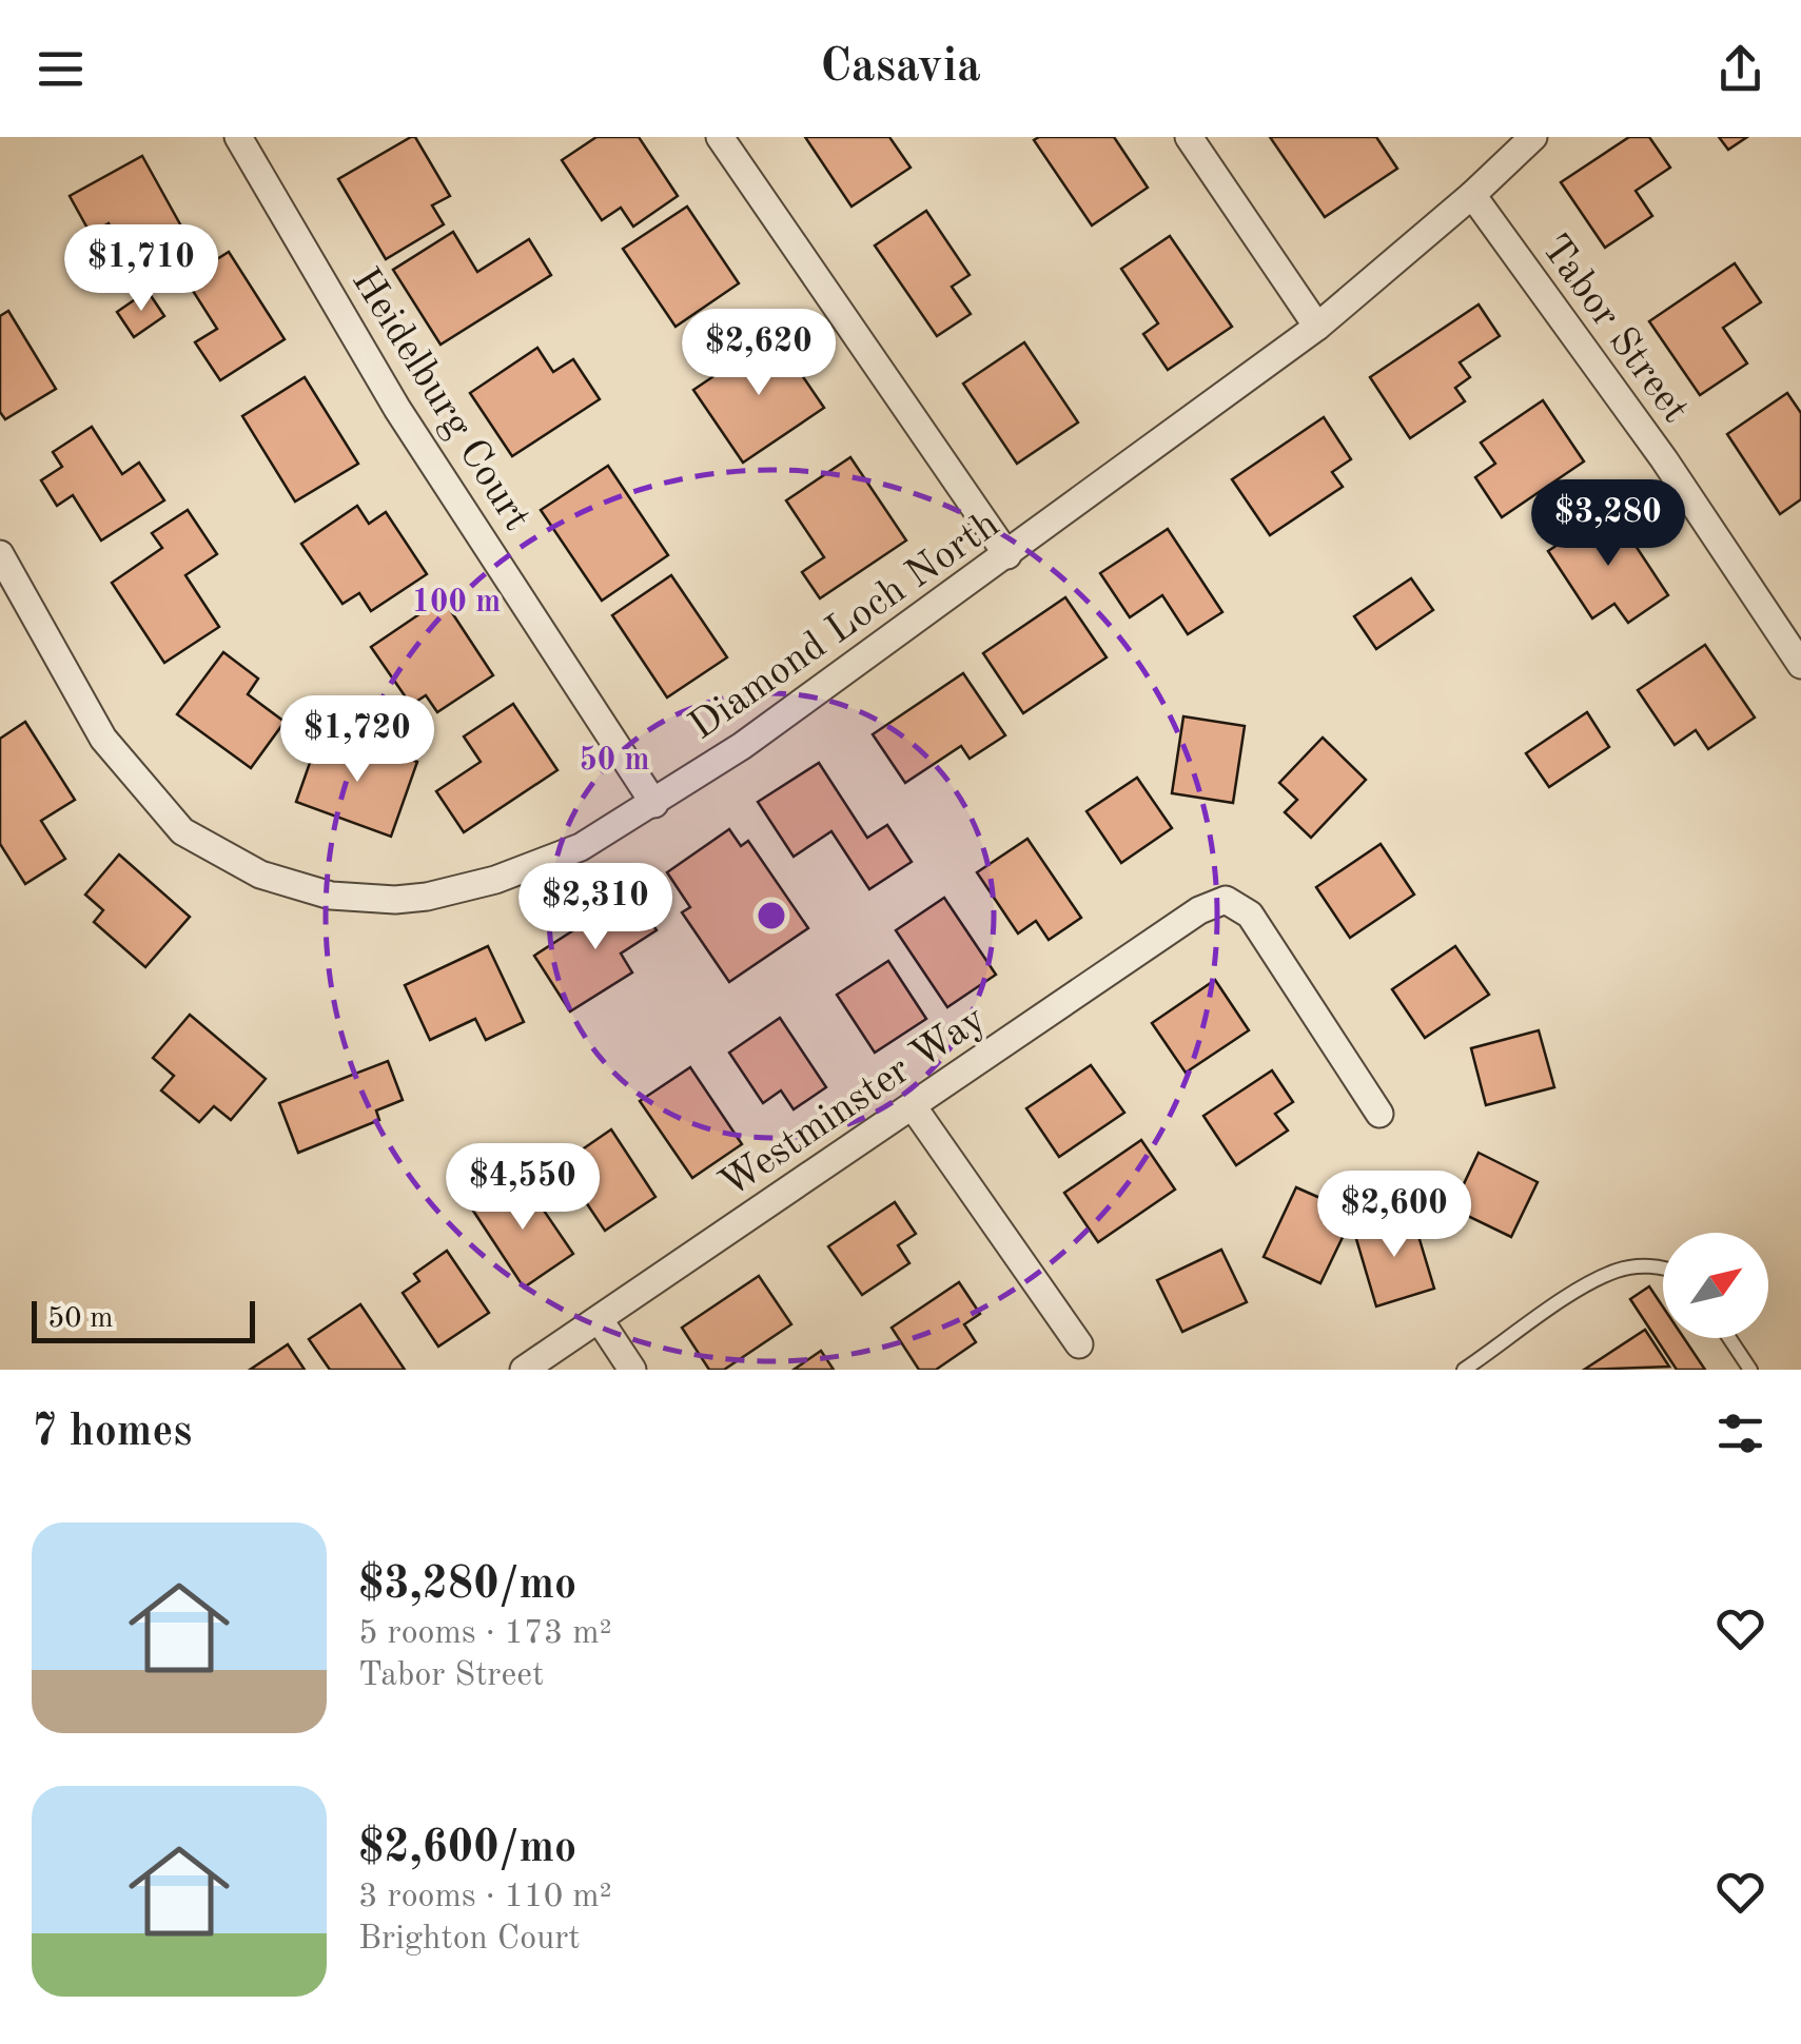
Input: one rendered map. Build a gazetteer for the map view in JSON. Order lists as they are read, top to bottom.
{
  "streets": {
    "street": [
      "Tabor Street",
      "Heidelburg Court",
      "Diamond Loch North",
      "Westminster Way"
    ]
  },
  "crossings": [
    ["Tabor Street", "Diamond Loch North"],
    ["Heidelburg Court", "Diamond Loch North"]
  ],
  "scale_bar": "50 m",
  "north": "top right",
  "page": {
    "header": "Casavia",
    "price": [
      "$1,710",
      "$2,620",
      "$3,280",
      "$1,720",
      "$2,310",
      "$4,550",
      "$2,600"
    ],
    "scale": "50 m",
    "heading": "7 homes",
    "list": [
      {
        "name": "$3,280/mo",
        "note": "5 rooms · 173 m² · Tabor Street"
      },
      {
        "name": "$2,600/mo",
        "note": "3 rooms · 110 m² · Brighton Court"
      }
    ]
  },
  "rings": ["100 m", "50 m"]
}
